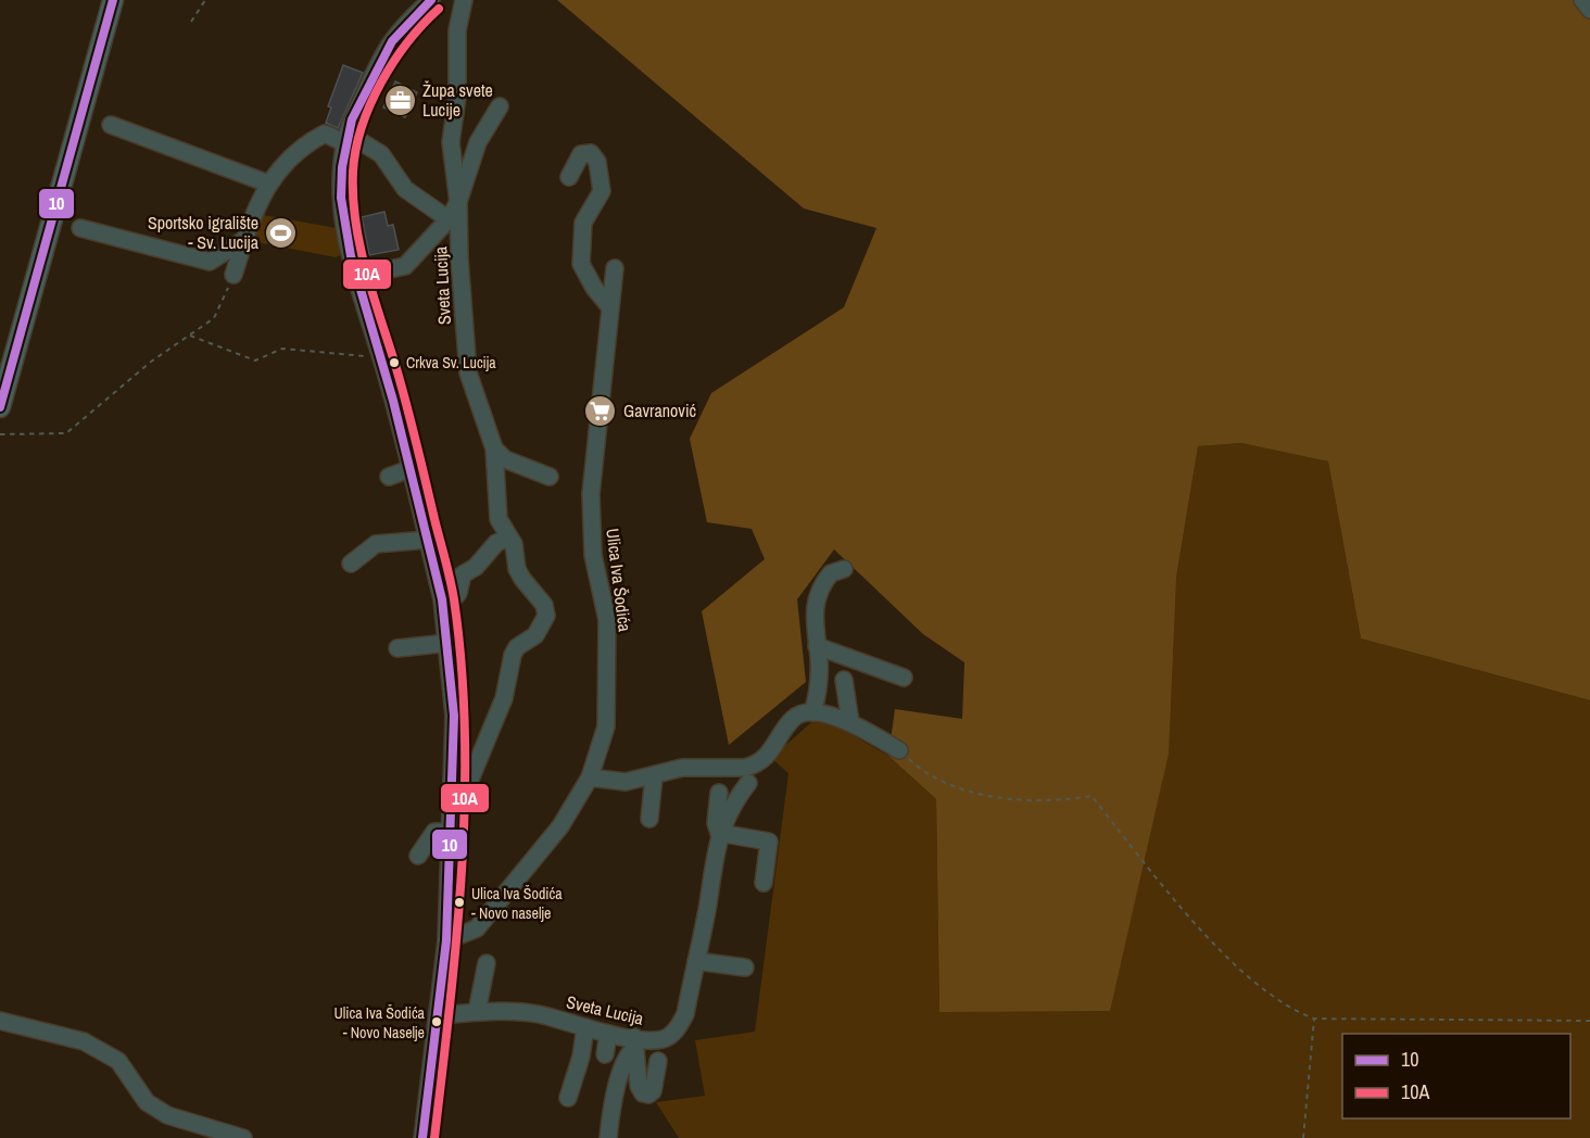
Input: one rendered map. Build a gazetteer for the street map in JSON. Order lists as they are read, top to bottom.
{
  "streets": {
    "street": ["Sveta Lucija", "Ulica Iva Šodića"]
  },
  "crossings": [
    ["Sveta Lucija", "Ulica Iva Šodića"]
  ],
  "places": {
    "office": ["Župa svete Lucije"],
    "sports": ["Sportsko igralište - Sv. Lucija"],
    "other": ["Crkva Sv. Lucija", "Ulica Iva Šodića - Novo naselje", "Ulica Iva Šodića - Novo Naselje"],
    "supermarket": ["Gavranović"]
  },
  "lines": ["transit line 10", "transit line 10A"],
  "legend": ["10", "10A"]
}
